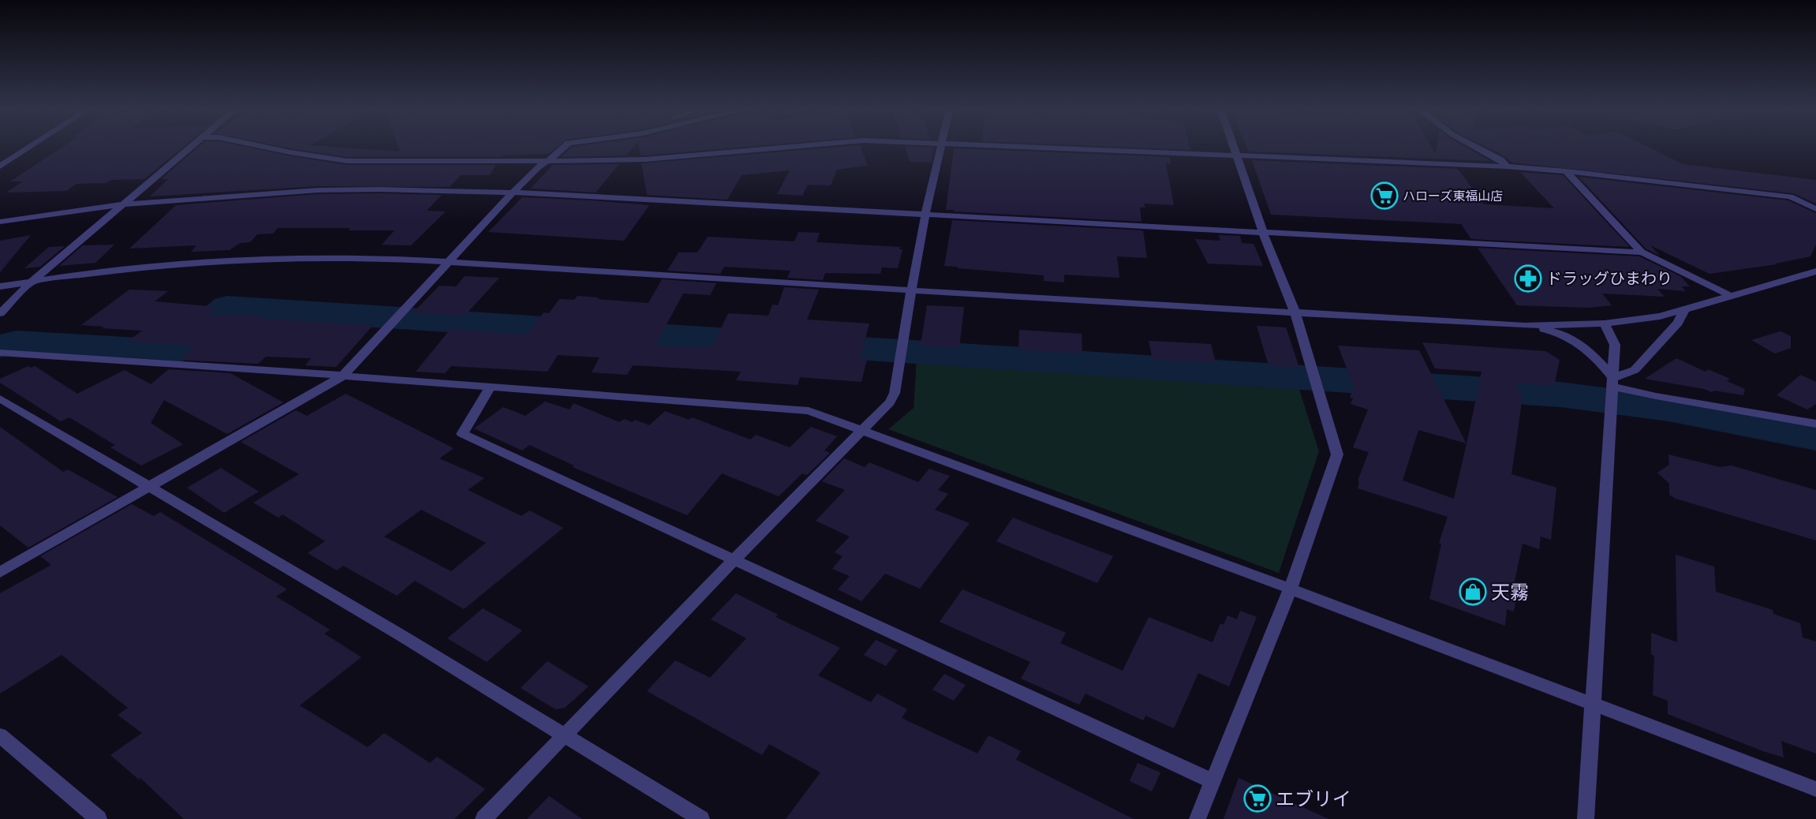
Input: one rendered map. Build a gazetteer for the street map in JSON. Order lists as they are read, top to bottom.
{
  "places": {
    "supermarket": ["ハローズ東福山店", "エブリイ"],
    "pharmacy": ["ドラッグひまわり"],
    "shop": ["天霧"]
  }
}
